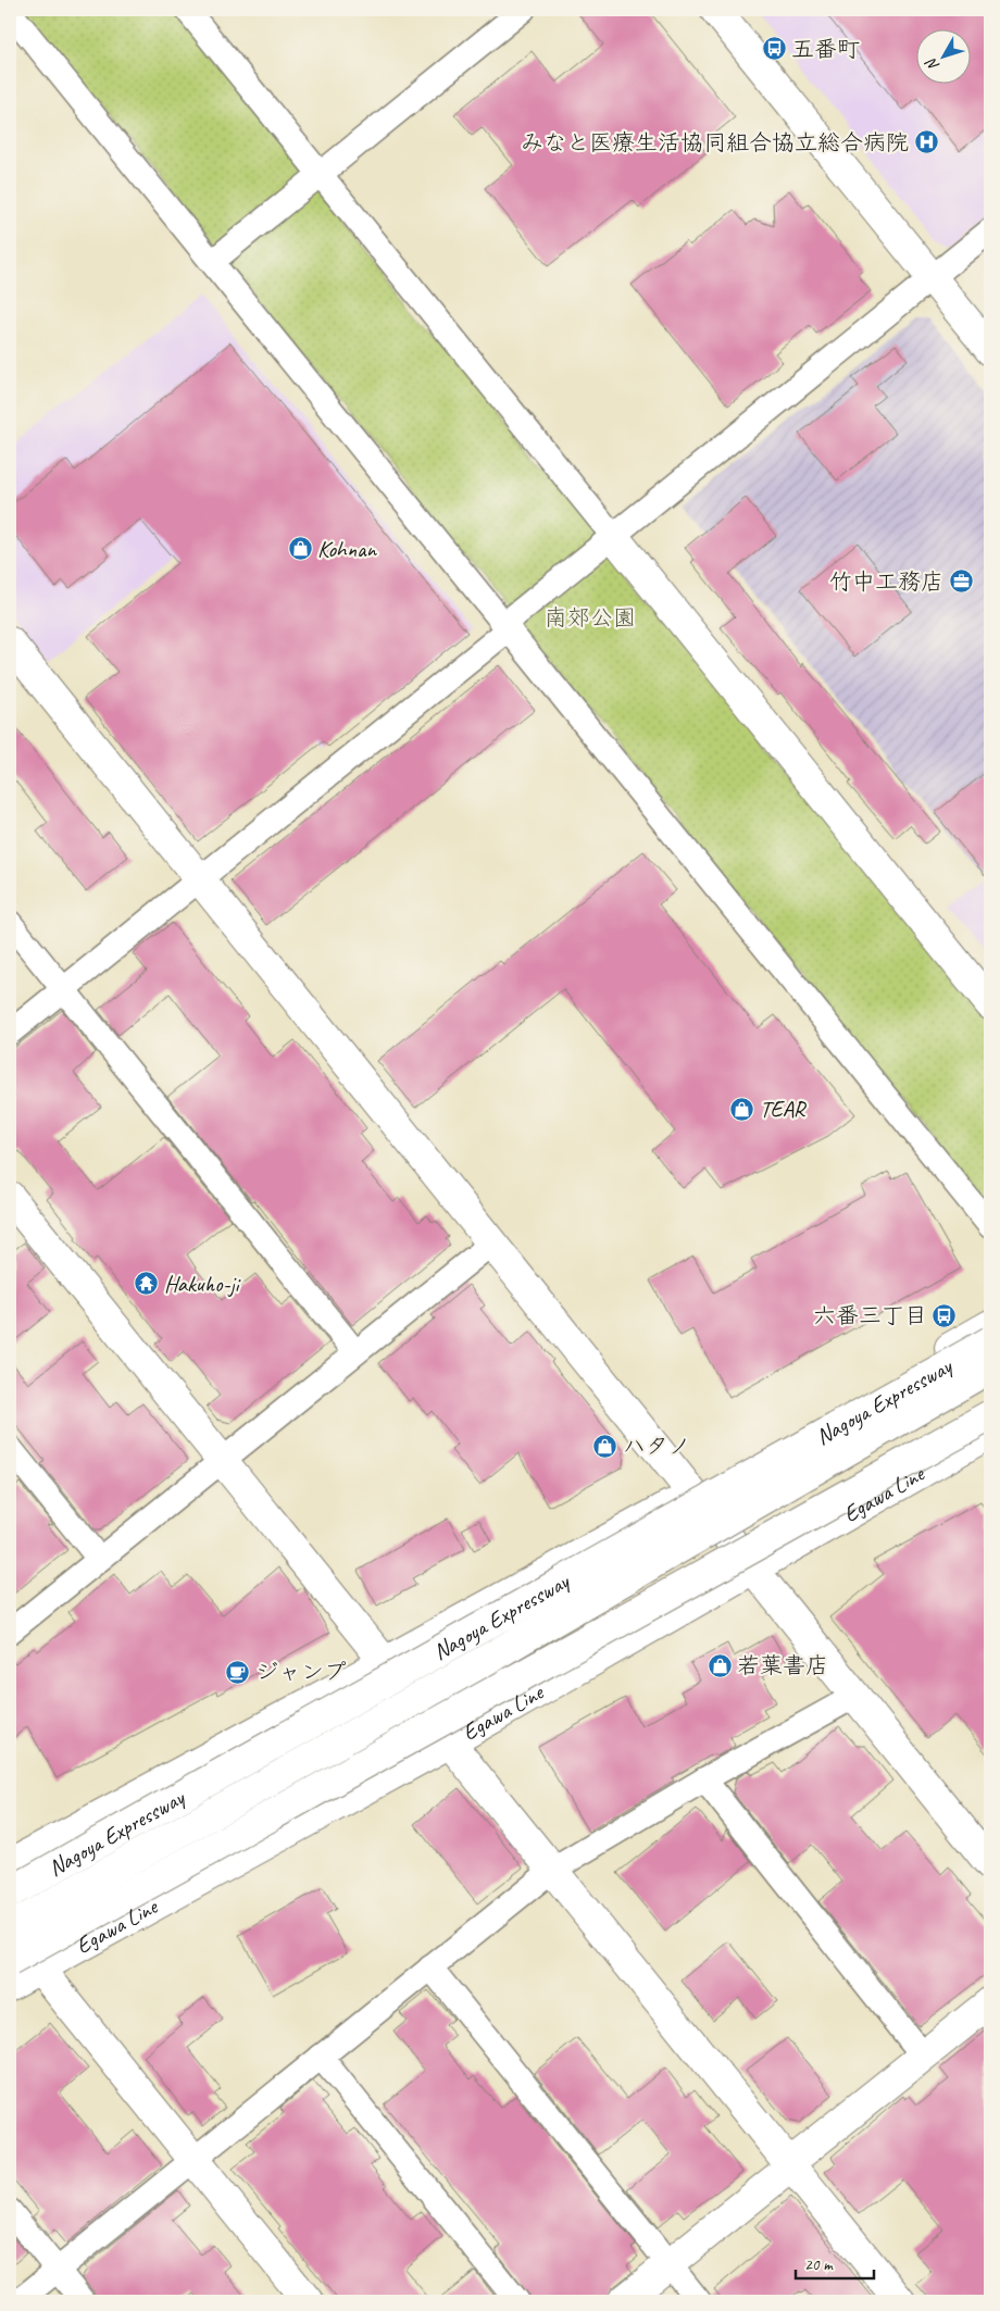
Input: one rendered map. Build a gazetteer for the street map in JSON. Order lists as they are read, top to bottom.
{
  "streets": {
    "main road": ["Nagoya Expressway", "Egawa Line"]
  },
  "parks": ["南郊公園"],
  "places": {
    "bus stop": ["五番町", "六番三丁目"],
    "hospital": ["みなと医療生活協同組合協立総合病院"],
    "shop": [
      "Kohnan",
      "TEAR",
      "ハタノ",
      "若葉書店"
    ],
    "office": ["竹中工務店"],
    "temple": ["Hakuho-ji"],
    "cafe": ["ジャンプ"]
  },
  "scale_bar": "20 m",
  "north": "bottom left"
}
